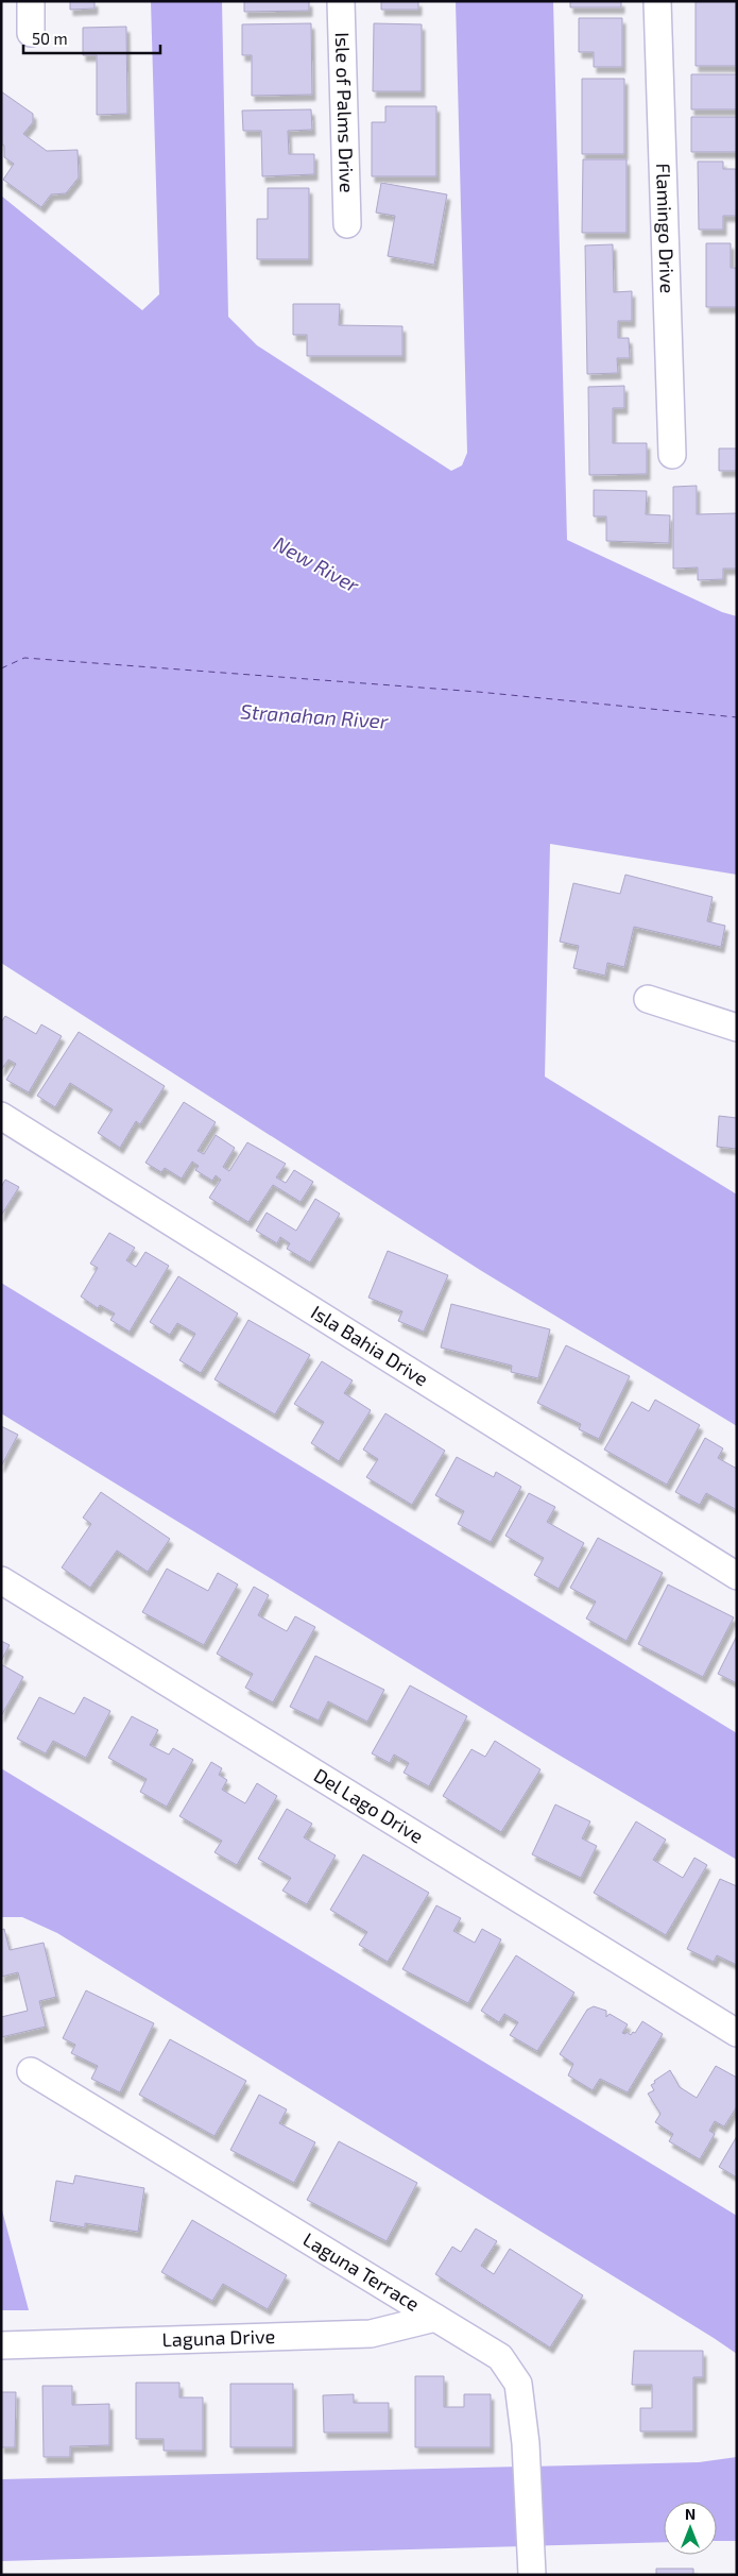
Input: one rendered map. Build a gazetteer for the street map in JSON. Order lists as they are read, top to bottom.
{
  "streets": {
    "street": [
      "Isle of Palms Drive",
      "Flamingo Drive",
      "Isla Bahia Drive",
      "Del Lago Drive",
      "Laguna Terrace",
      "Laguna Drive"
    ]
  },
  "crossings": [
    ["Laguna Terrace", "Laguna Drive"]
  ],
  "water": ["New River", "Stranahan River"],
  "scale_bar": "50 m",
  "north": "top"
}
